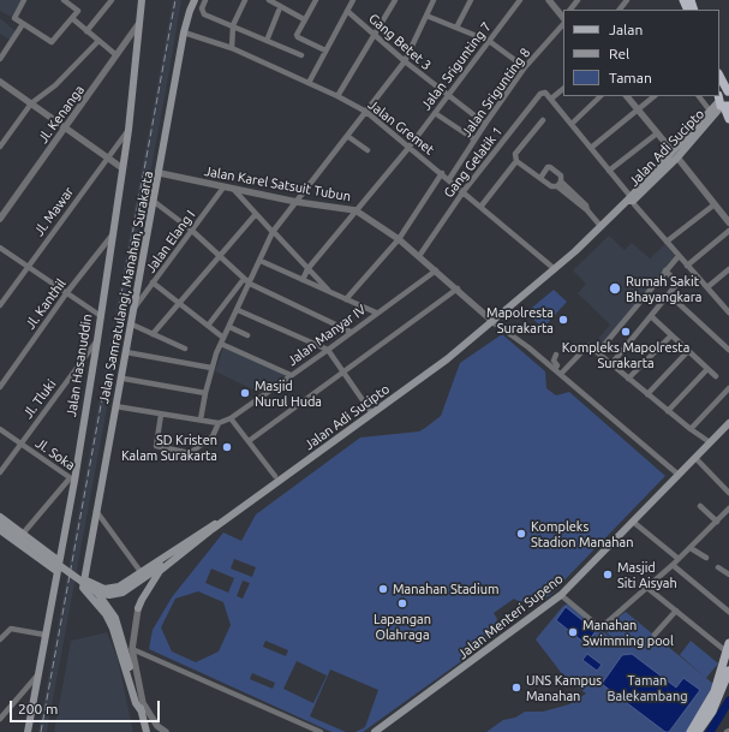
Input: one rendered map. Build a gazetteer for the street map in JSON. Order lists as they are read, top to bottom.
{
  "streets": {
    "main road": [
      "Jalan Adi Sucipto",
      "Jalan Samratulangi, Manahan, Surakarta",
      "Jalan Hasanuddin",
      "Jalan Menteri Supeno"
    ],
    "street": [
      "Gang Betet 3",
      "Jalan Srigunting 7",
      "Jalan Srigunting 8",
      "Jl. Kenanga",
      "Jalan Gremet",
      "Gang Gelatik 1",
      "Jalan Karel Satsuit Tubun",
      "Jl. Mawar",
      "Jalan Elang I",
      "Jl. Kanthil",
      "Jalan Manyar IV",
      "Jl. Tluki",
      "Jl. Soka"
    ]
  },
  "crossings": [
    ["Gang Betet 3", "Jalan Srigunting 7"],
    ["Gang Betet 3", "Jalan Srigunting 8"],
    ["Jalan Srigunting 7", "Jalan Gremet"],
    ["Jalan Srigunting 7", "Jalan Karel Satsuit Tubun"],
    ["Jalan Srigunting 8", "Jalan Gremet"],
    ["Jl. Kenanga", "Jalan Hasanuddin"],
    ["Jalan Gremet", "Jalan Adi Sucipto"],
    ["Jalan Gremet", "Gang Gelatik 1"],
    ["Jalan Gremet", "Jalan Samratulangi, Manahan, Surakarta"],
    ["Jalan Adi Sucipto", "Jalan Karel Satsuit Tubun"],
    ["Jalan Adi Sucipto", "Jalan Samratulangi, Manahan, Surakarta"],
    ["Gang Gelatik 1", "Jalan Karel Satsuit Tubun"],
    ["Jalan Karel Satsuit Tubun", "Jalan Elang I"],
    ["Jalan Karel Satsuit Tubun", "Jalan Samratulangi, Manahan, Surakarta"],
    ["Jalan Karel Satsuit Tubun", "Jalan Manyar IV"],
    ["Jl. Mawar", "Jalan Hasanuddin"],
    ["Jalan Elang I", "Jalan Samratulangi, Manahan, Surakarta"],
    ["Jl. Kanthil", "Jalan Hasanuddin"],
    ["Jalan Hasanuddin", "Jl. Tluki"],
    ["Jalan Hasanuddin", "Jl. Soka"],
    ["Jl. Tluki", "Jl. Soka"]
  ],
  "parks": ["Taman Balekambang"],
  "places": [
    "Rumah Sakit Bhayangkara",
    "Mapolresta Surakarta",
    "Kompleks Mapolresta Surakarta",
    "Masjid Nurul Huda",
    "SD Kristen Kalam Surakarta",
    "Kompleks Stadion Manahan",
    "Masjid Siti Aisyah",
    "Manahan Stadium",
    "Lapangan Olahraga",
    "Manahan Swimming pool",
    "UNS Kampus Manahan"
  ],
  "legend": ["Jalan", "Rel", "Taman"],
  "scale_bar": "200 m"
}
